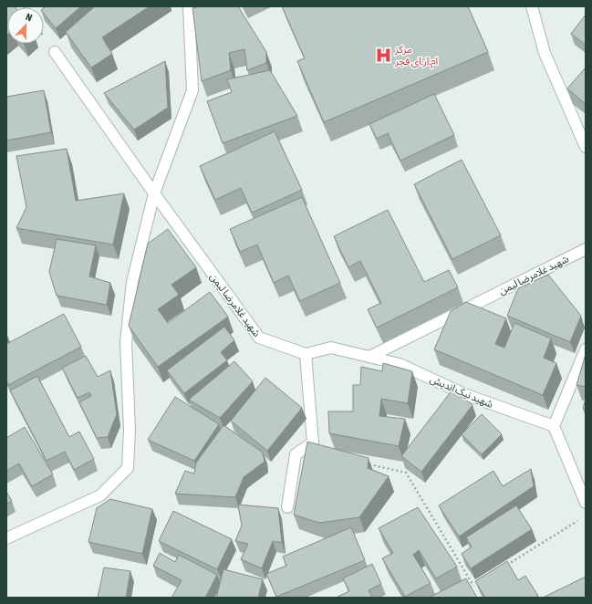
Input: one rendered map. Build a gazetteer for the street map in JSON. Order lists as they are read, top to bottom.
{
  "streets": {
    "street": ["شهید غلامرضا لیمن", "شهید نیک اندیش"]
  },
  "crossings": [
    ["شهید غلامرضا لیمن", "شهید نیک اندیش"]
  ],
  "places": {
    "hospital": ["مرکز ام.آر.آی فجر"]
  },
  "north": "top"
}
